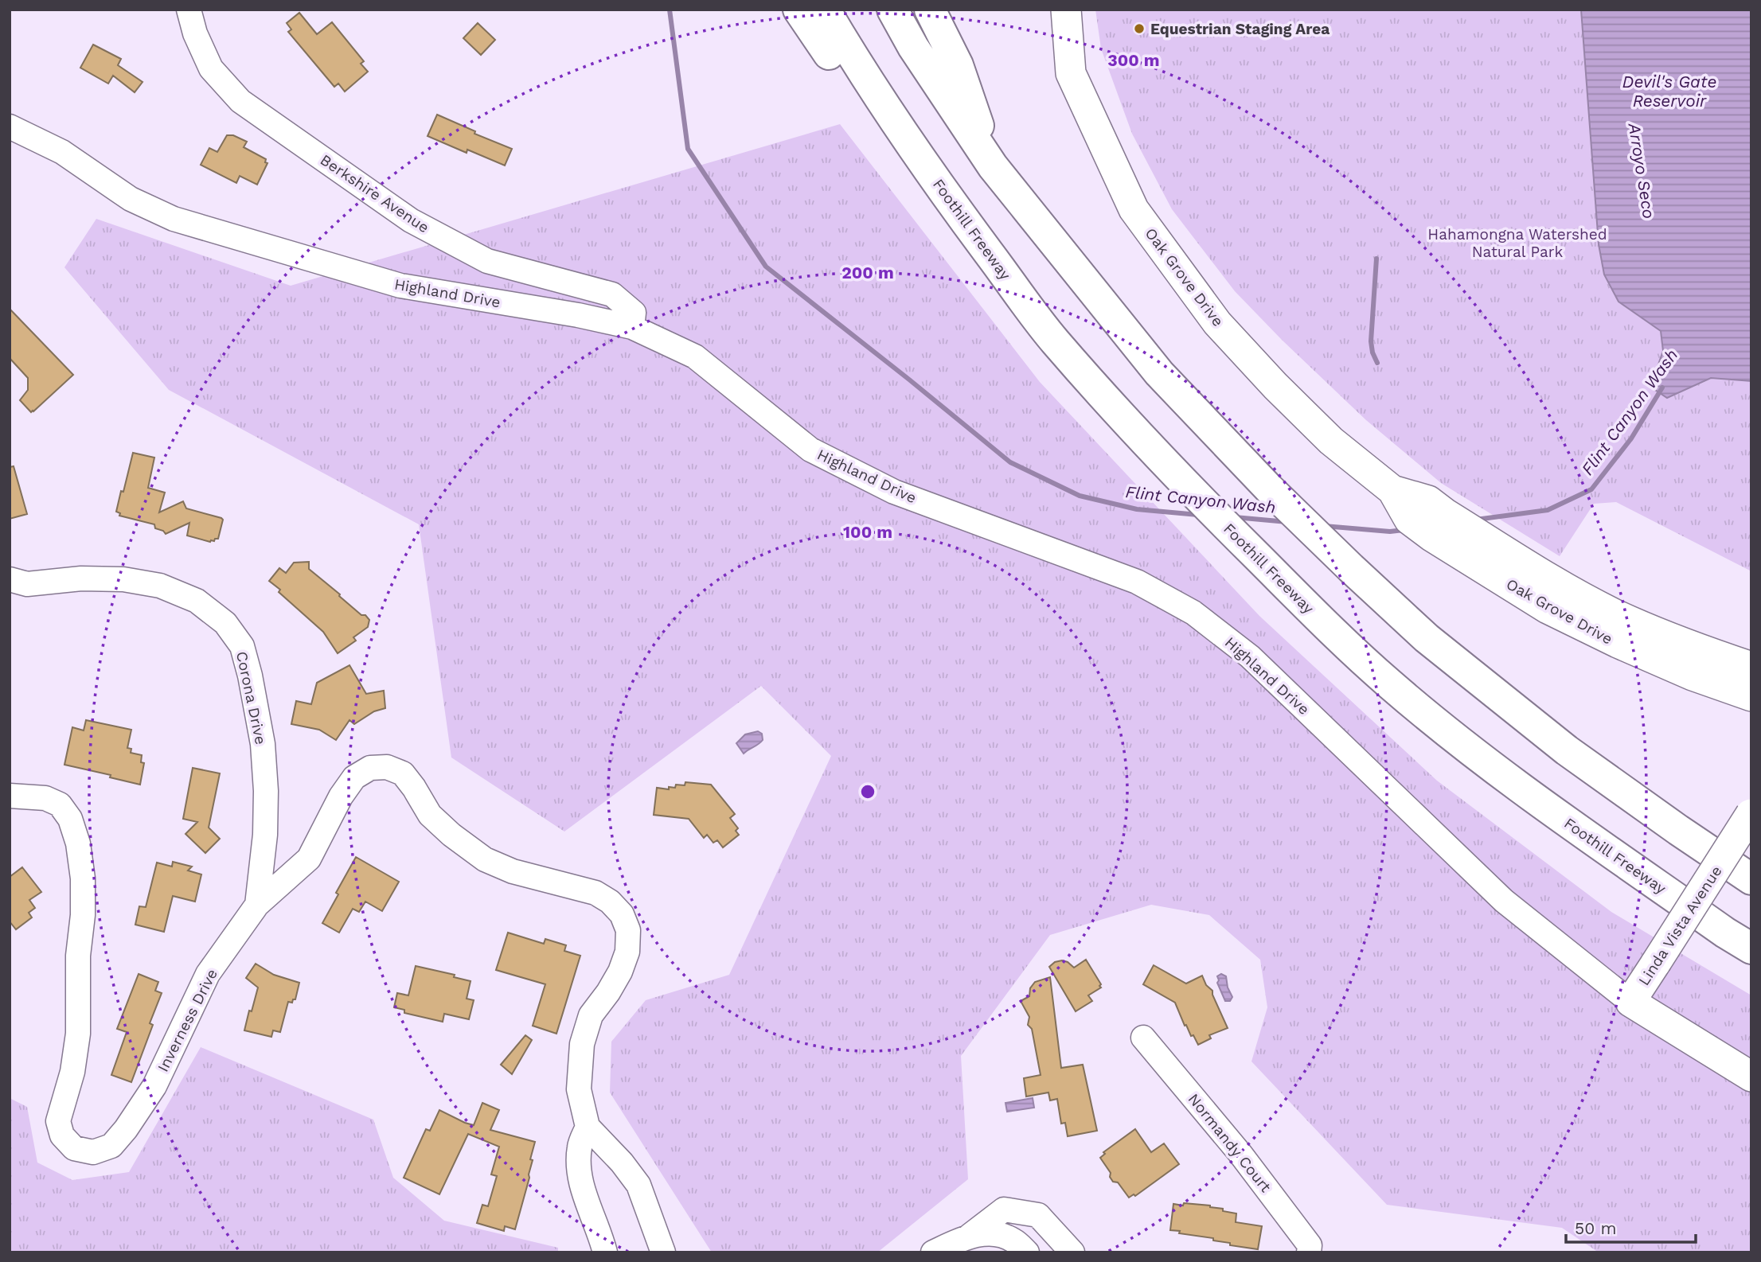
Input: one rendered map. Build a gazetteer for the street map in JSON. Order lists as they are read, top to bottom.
{
  "streets": {
    "highway": ["Foothill Freeway"],
    "main road": ["Oak Grove Drive", "Linda Vista Avenue"],
    "street": [
      "Berkshire Avenue",
      "Highland Drive",
      "Corona Drive",
      "Inverness Drive",
      "Normandy Court"
    ]
  },
  "crossings": [
    ["Berkshire Avenue", "Highland Drive"],
    ["Highland Drive", "Linda Vista Avenue"],
    ["Corona Drive", "Inverness Drive"]
  ],
  "water": ["Devil's Gate Reservoir", "Arroyo Seco", "Flint Canyon Wash"],
  "parks": ["Hahamongna Watershed Natural Park"],
  "places": ["Equestrian Staging Area"],
  "scale_bar": "50 m",
  "rings": ["300 m", "200 m", "100 m"]
}
